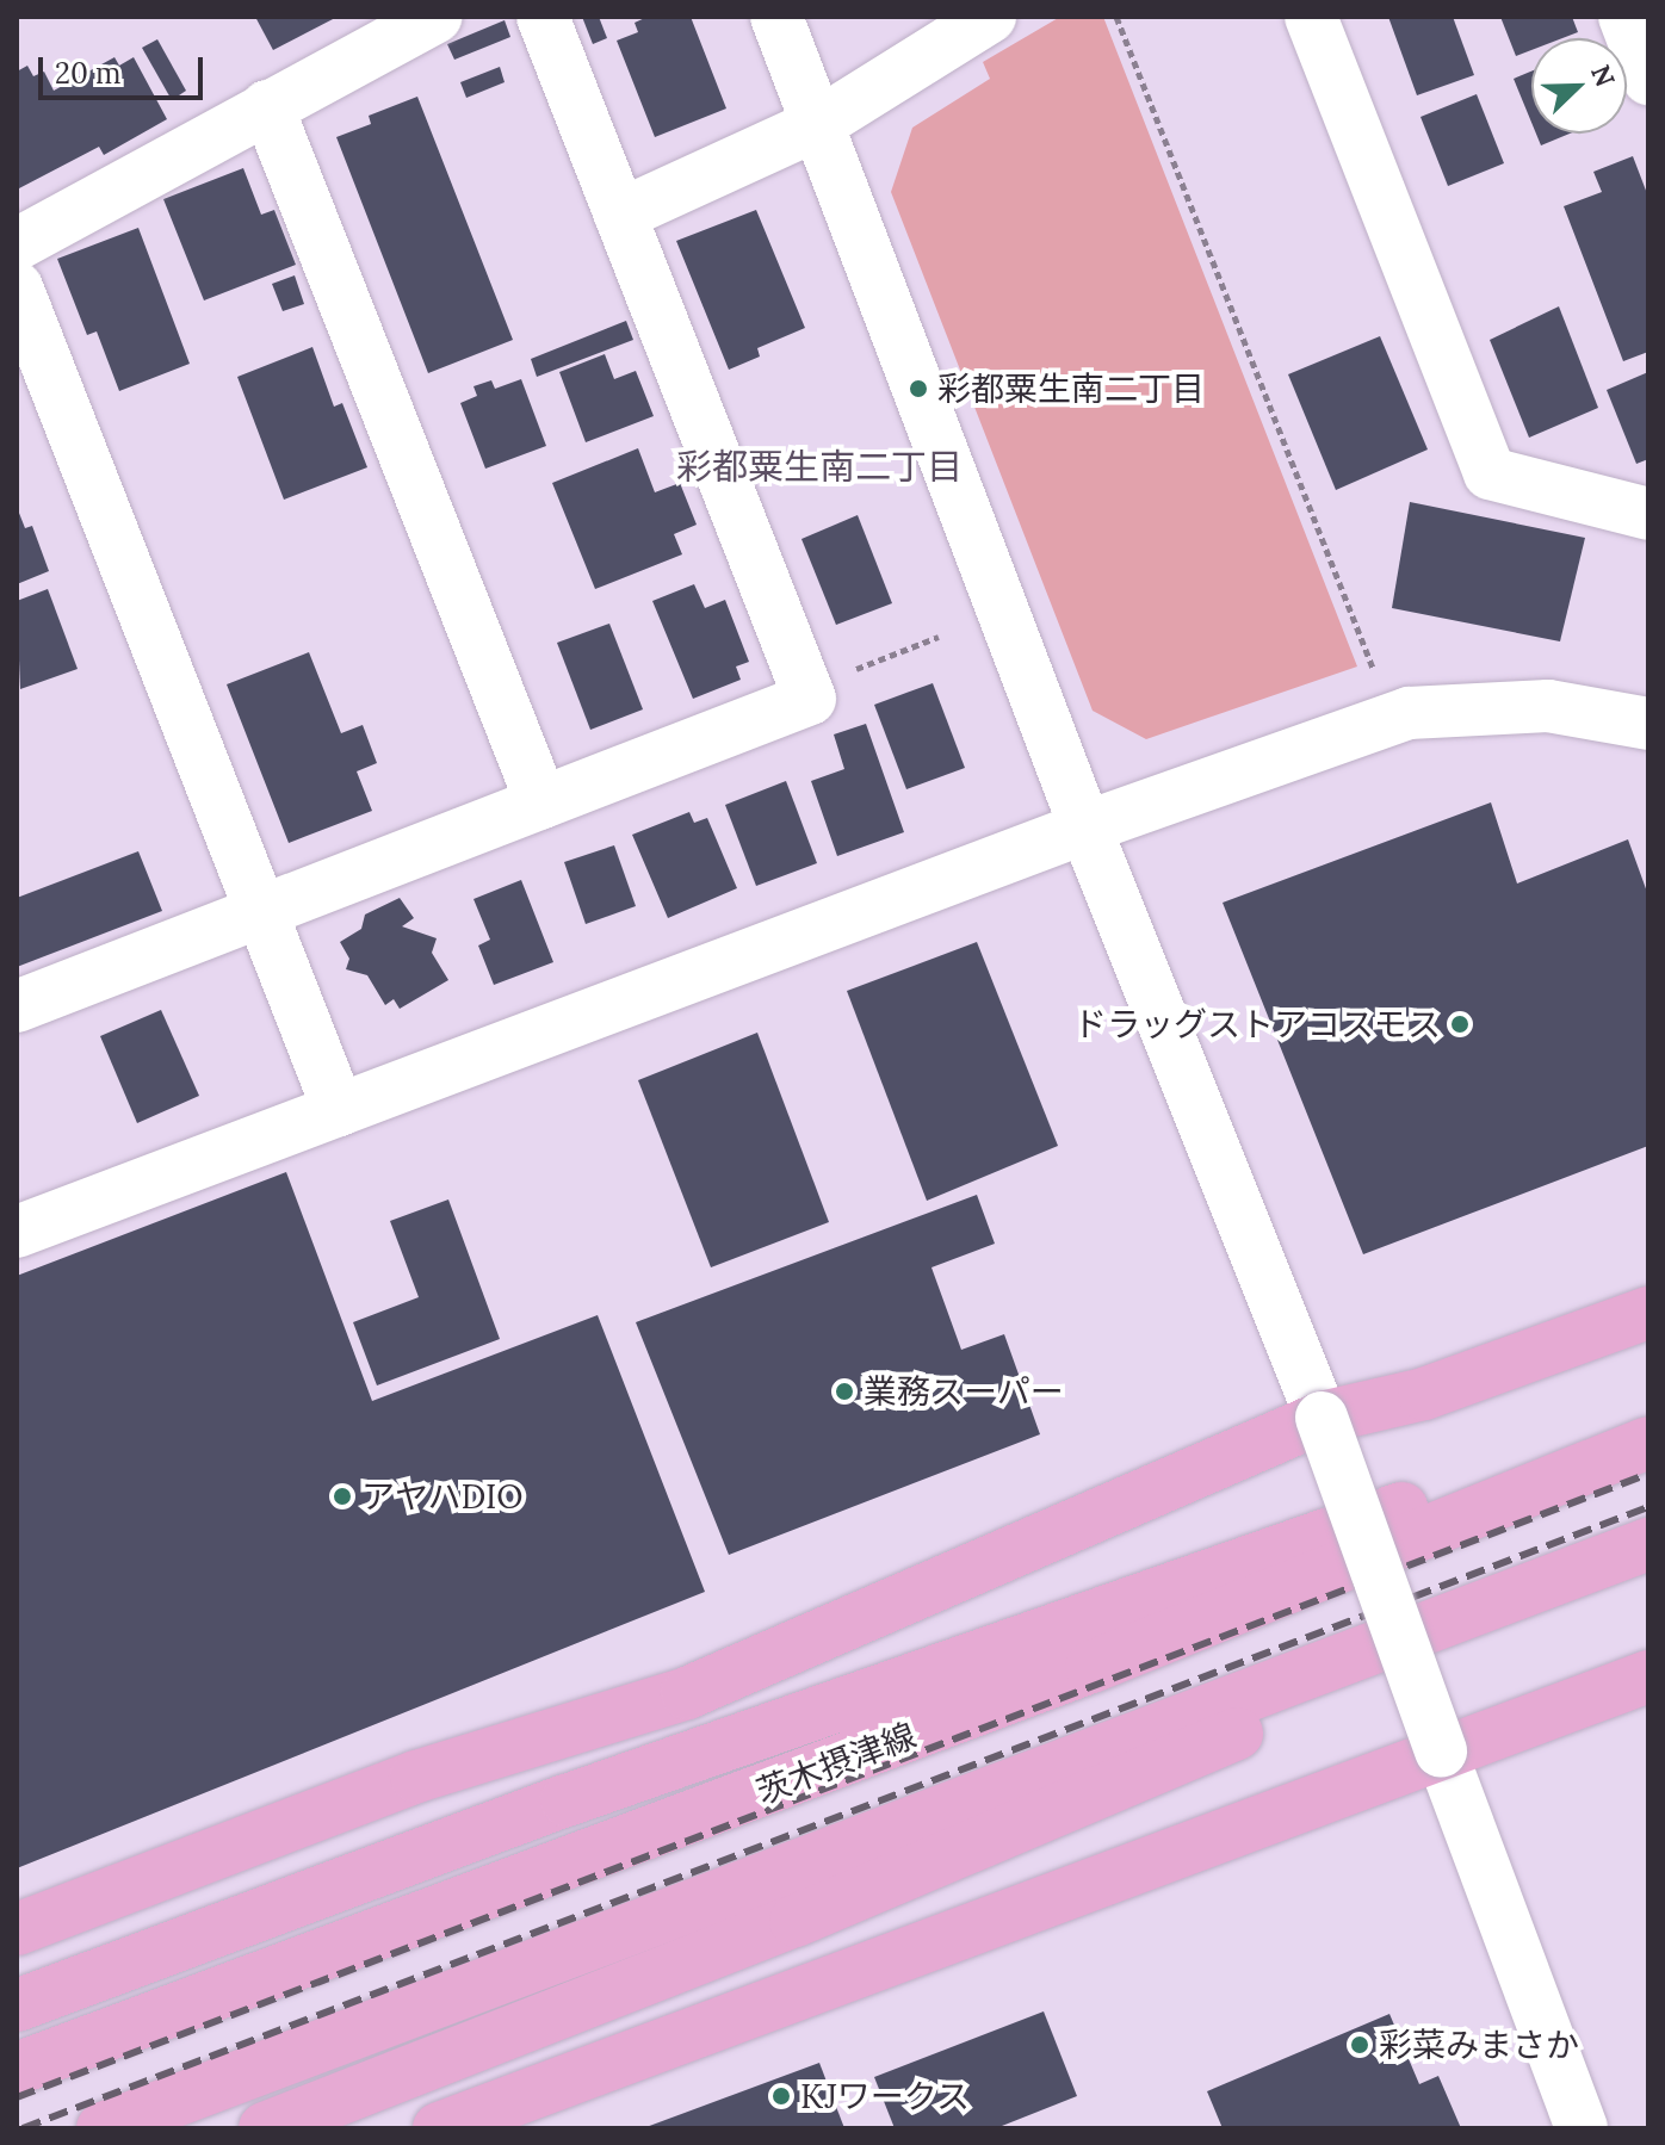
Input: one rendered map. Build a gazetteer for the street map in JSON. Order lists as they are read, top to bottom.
{
  "streets": {
    "main road": ["茨木摂津線"]
  },
  "districts": ["彩都粟生南二丁目"],
  "places": [
    "彩都粟生南二丁目",
    "ドラッグストアコスモス",
    "業務スーパー",
    "アヤハDIO",
    "彩菜みまさか",
    "KJワークス"
  ],
  "scale_bar": "20 m",
  "north": "top right"
}
